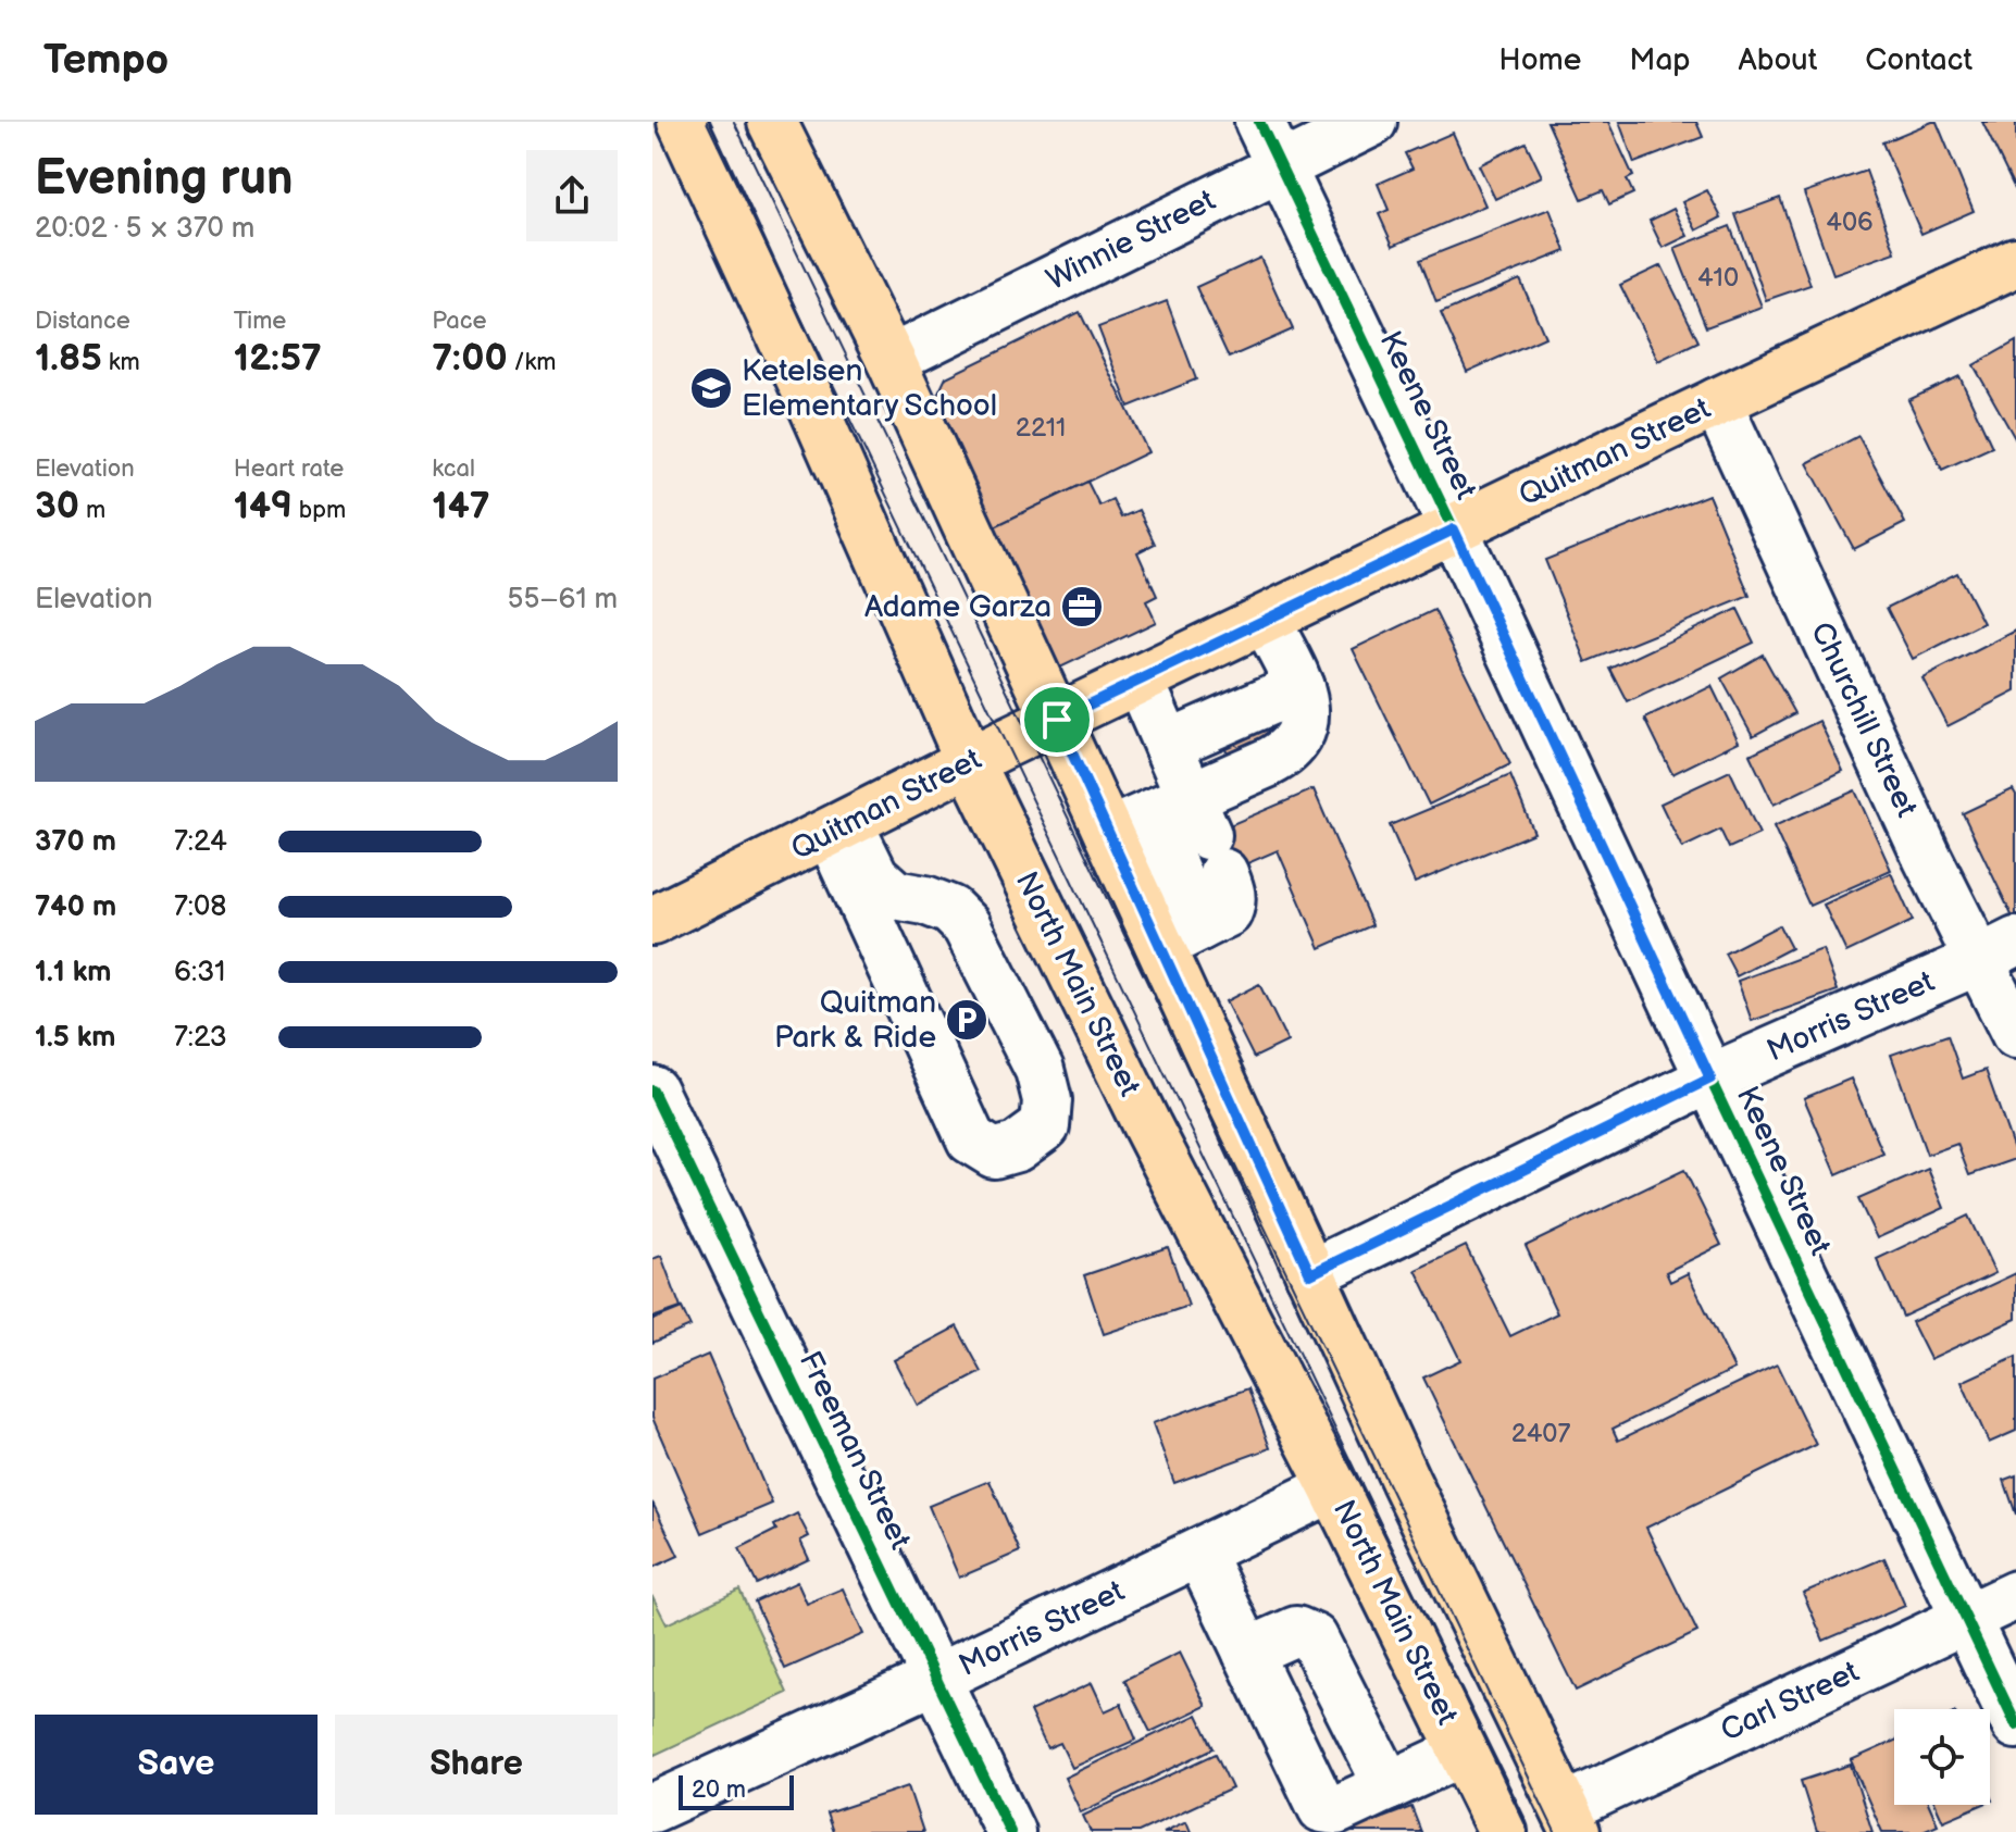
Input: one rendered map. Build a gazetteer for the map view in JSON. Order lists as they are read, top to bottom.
{
  "streets": {
    "main road": ["Quitman Street", "North Main Street"],
    "street": [
      "Winnie Street",
      "Keene Street",
      "Churchill Street",
      "Morris Street",
      "Freeman Street",
      "Carl Street"
    ]
  },
  "crossings": [
    ["Winnie Street", "Keene Street"],
    ["Keene Street", "Quitman Street"],
    ["Keene Street", "Morris Street"],
    ["Keene Street", "Carl Street"],
    ["Quitman Street", "Churchill Street"],
    ["Quitman Street", "North Main Street"],
    ["Churchill Street", "Morris Street"],
    ["North Main Street", "Morris Street"],
    ["Morris Street", "Freeman Street"]
  ],
  "places": {
    "school or university": ["Ketelsen Elementary School"],
    "office": ["Adame Garza"],
    "parking": ["Quitman Park & Ride"]
  },
  "house_numbers": [
    "406",
    "410",
    "2211",
    "2407"
  ],
  "scale_bar": "20 m",
  "page": {
    "header": "Tempo",
    "nav": [
      "Home",
      "Map",
      "About",
      "Contact"
    ],
    "heading": ["Evening run", "20:02 · 5 × 370 m"],
    "stats": [
      ["Distance", "1.85 km"],
      ["Time", "12:57"],
      ["Pace", "7:00 /km"],
      ["Elevation", "30 m"],
      ["Heart rate", "149 bpm"],
      ["kcal", "147"]
    ],
    "chart": ["Elevation", "55–61 m"],
    "list": [
      {
        "name": "370 m",
        "note": "7:24"
      },
      {
        "name": "740 m",
        "note": "7:08"
      },
      {
        "name": "1.1 km",
        "note": "6:31"
      },
      {
        "name": "1.5 km",
        "note": "7:23"
      }
    ],
    "buttons": ["Save", "Share"],
    "scale": "20 m"
  }
}
